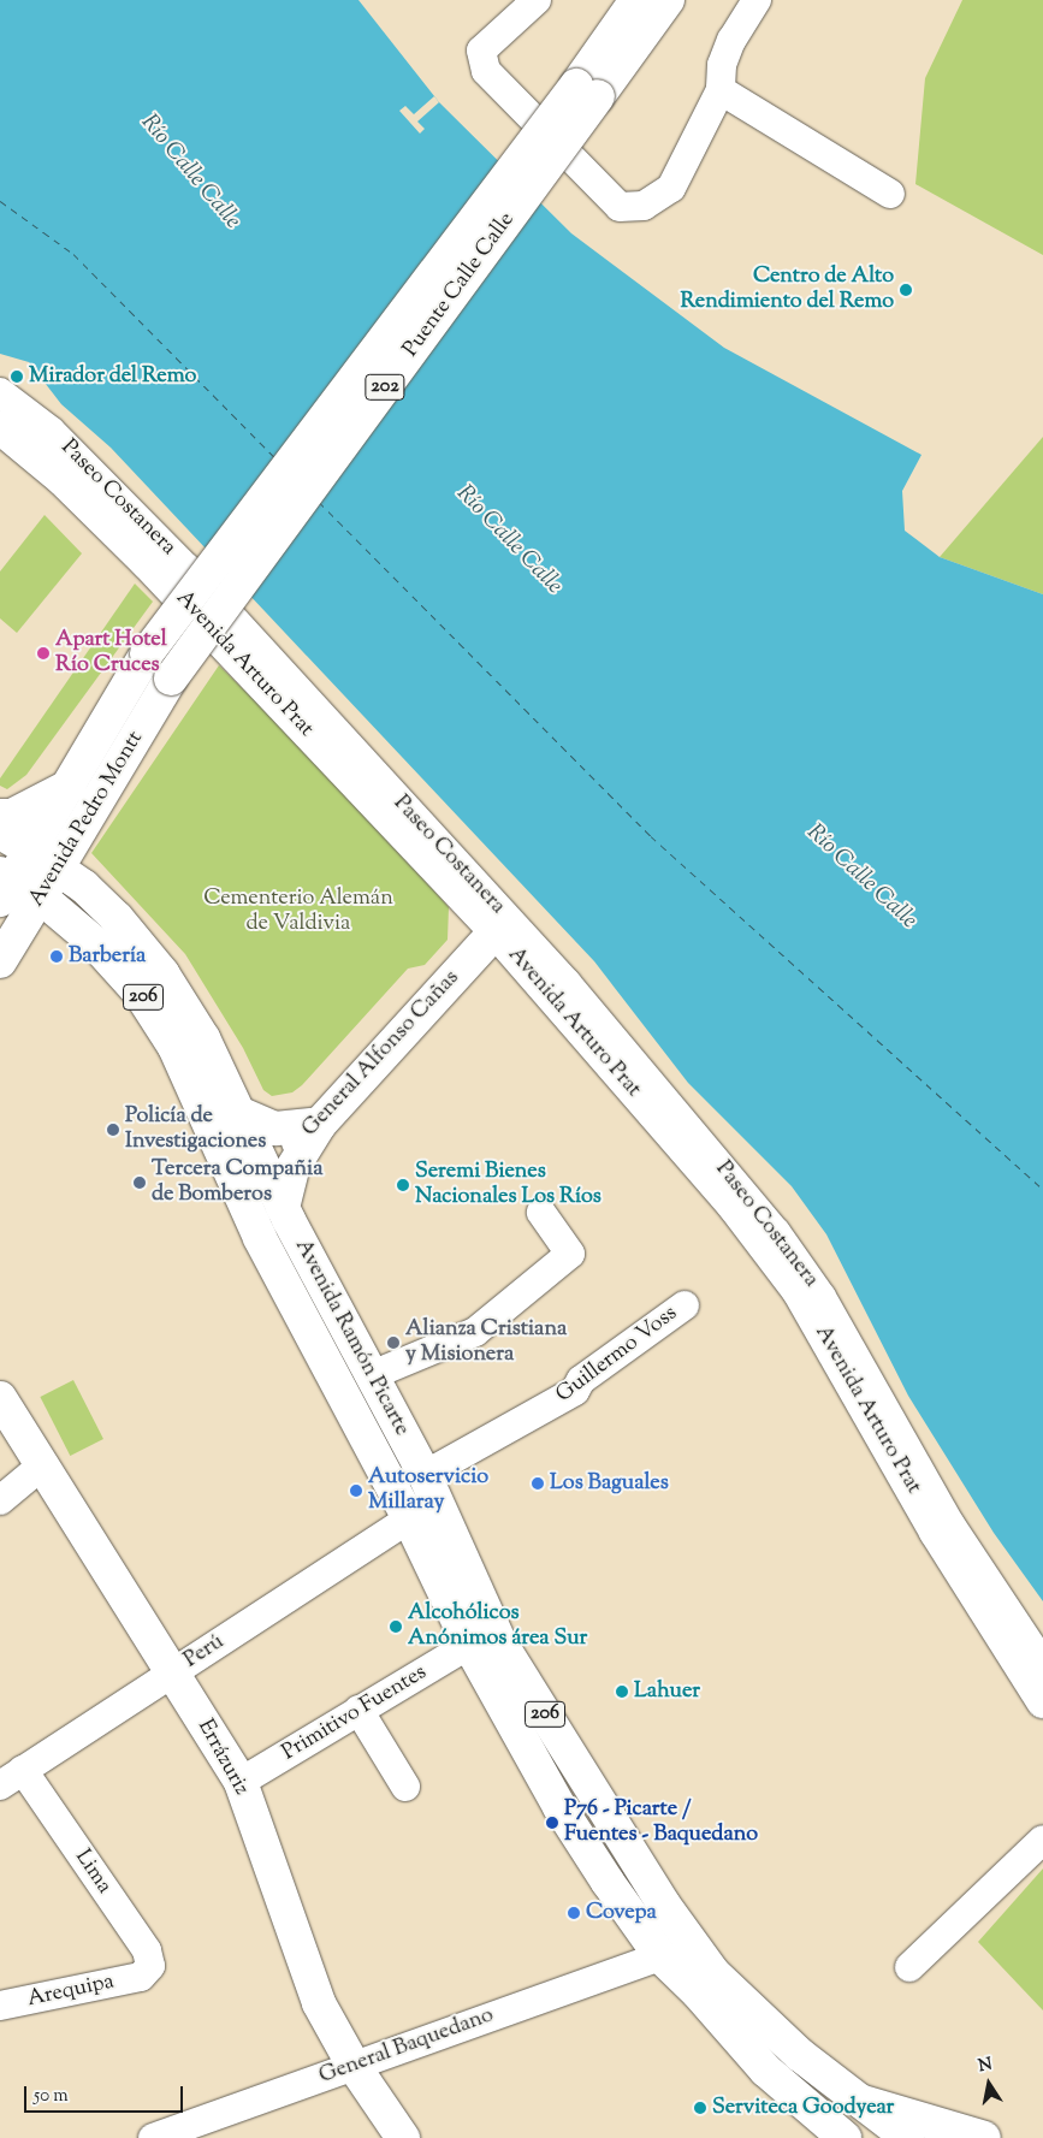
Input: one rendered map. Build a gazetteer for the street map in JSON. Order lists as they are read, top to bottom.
{
  "streets": {
    "main road": [
      "Puente Calle Calle",
      "202",
      "Avenida Arturo Prat",
      "Avenida Pedro Montt",
      "206",
      "General Alfonso Cañas",
      "Avenida Ramón Picarte",
      "Errázuriz"
    ],
    "street": [
      "Paseo Costanera",
      "Guillermo Voss",
      "Perú",
      "Primitivo Fuentes",
      "Lima",
      "Arequipa",
      "General Baquedano"
    ]
  },
  "crossings": [
    ["Puente Calle Calle", "202"],
    ["Puente Calle Calle", "Avenida Pedro Montt"],
    ["Avenida Arturo Prat", "General Alfonso Cañas"],
    ["Avenida Pedro Montt", "Avenida Ramón Picarte"],
    ["General Alfonso Cañas", "Avenida Ramón Picarte"],
    ["Avenida Ramón Picarte", "Guillermo Voss"],
    ["Avenida Ramón Picarte", "Perú"],
    ["Avenida Ramón Picarte", "Primitivo Fuentes"],
    ["Avenida Ramón Picarte", "General Baquedano"],
    ["Perú", "Errázuriz"],
    ["Perú", "Lima"],
    ["Primitivo Fuentes", "Errázuriz"],
    ["Errázuriz", "General Baquedano"],
    ["Lima", "Arequipa"]
  ],
  "water": ["Río Calle Calle"],
  "parks": ["Cementerio Alemán de Valdivia"],
  "places": [
    "Centro de Alto Rendimiento del Remo",
    "Mirador del Remo",
    "Apart Hotel Río Cruces",
    "Barbería",
    "Policía de Investigaciones",
    "Tercera Compañia de Bomberos",
    "Seremi Bienes Nacionales Los Ríos",
    "Alianza Cristiana y Misionera",
    "Los Baguales",
    "Autoservicio Millaray",
    "Alcohólicos Anónimos área Sur",
    "Lahuer",
    "P76 - Picarte / Fuentes - Baquedano",
    "Covepa",
    "Serviteca Goodyear"
  ],
  "scale_bar": "50 m",
  "north": "top"
}
